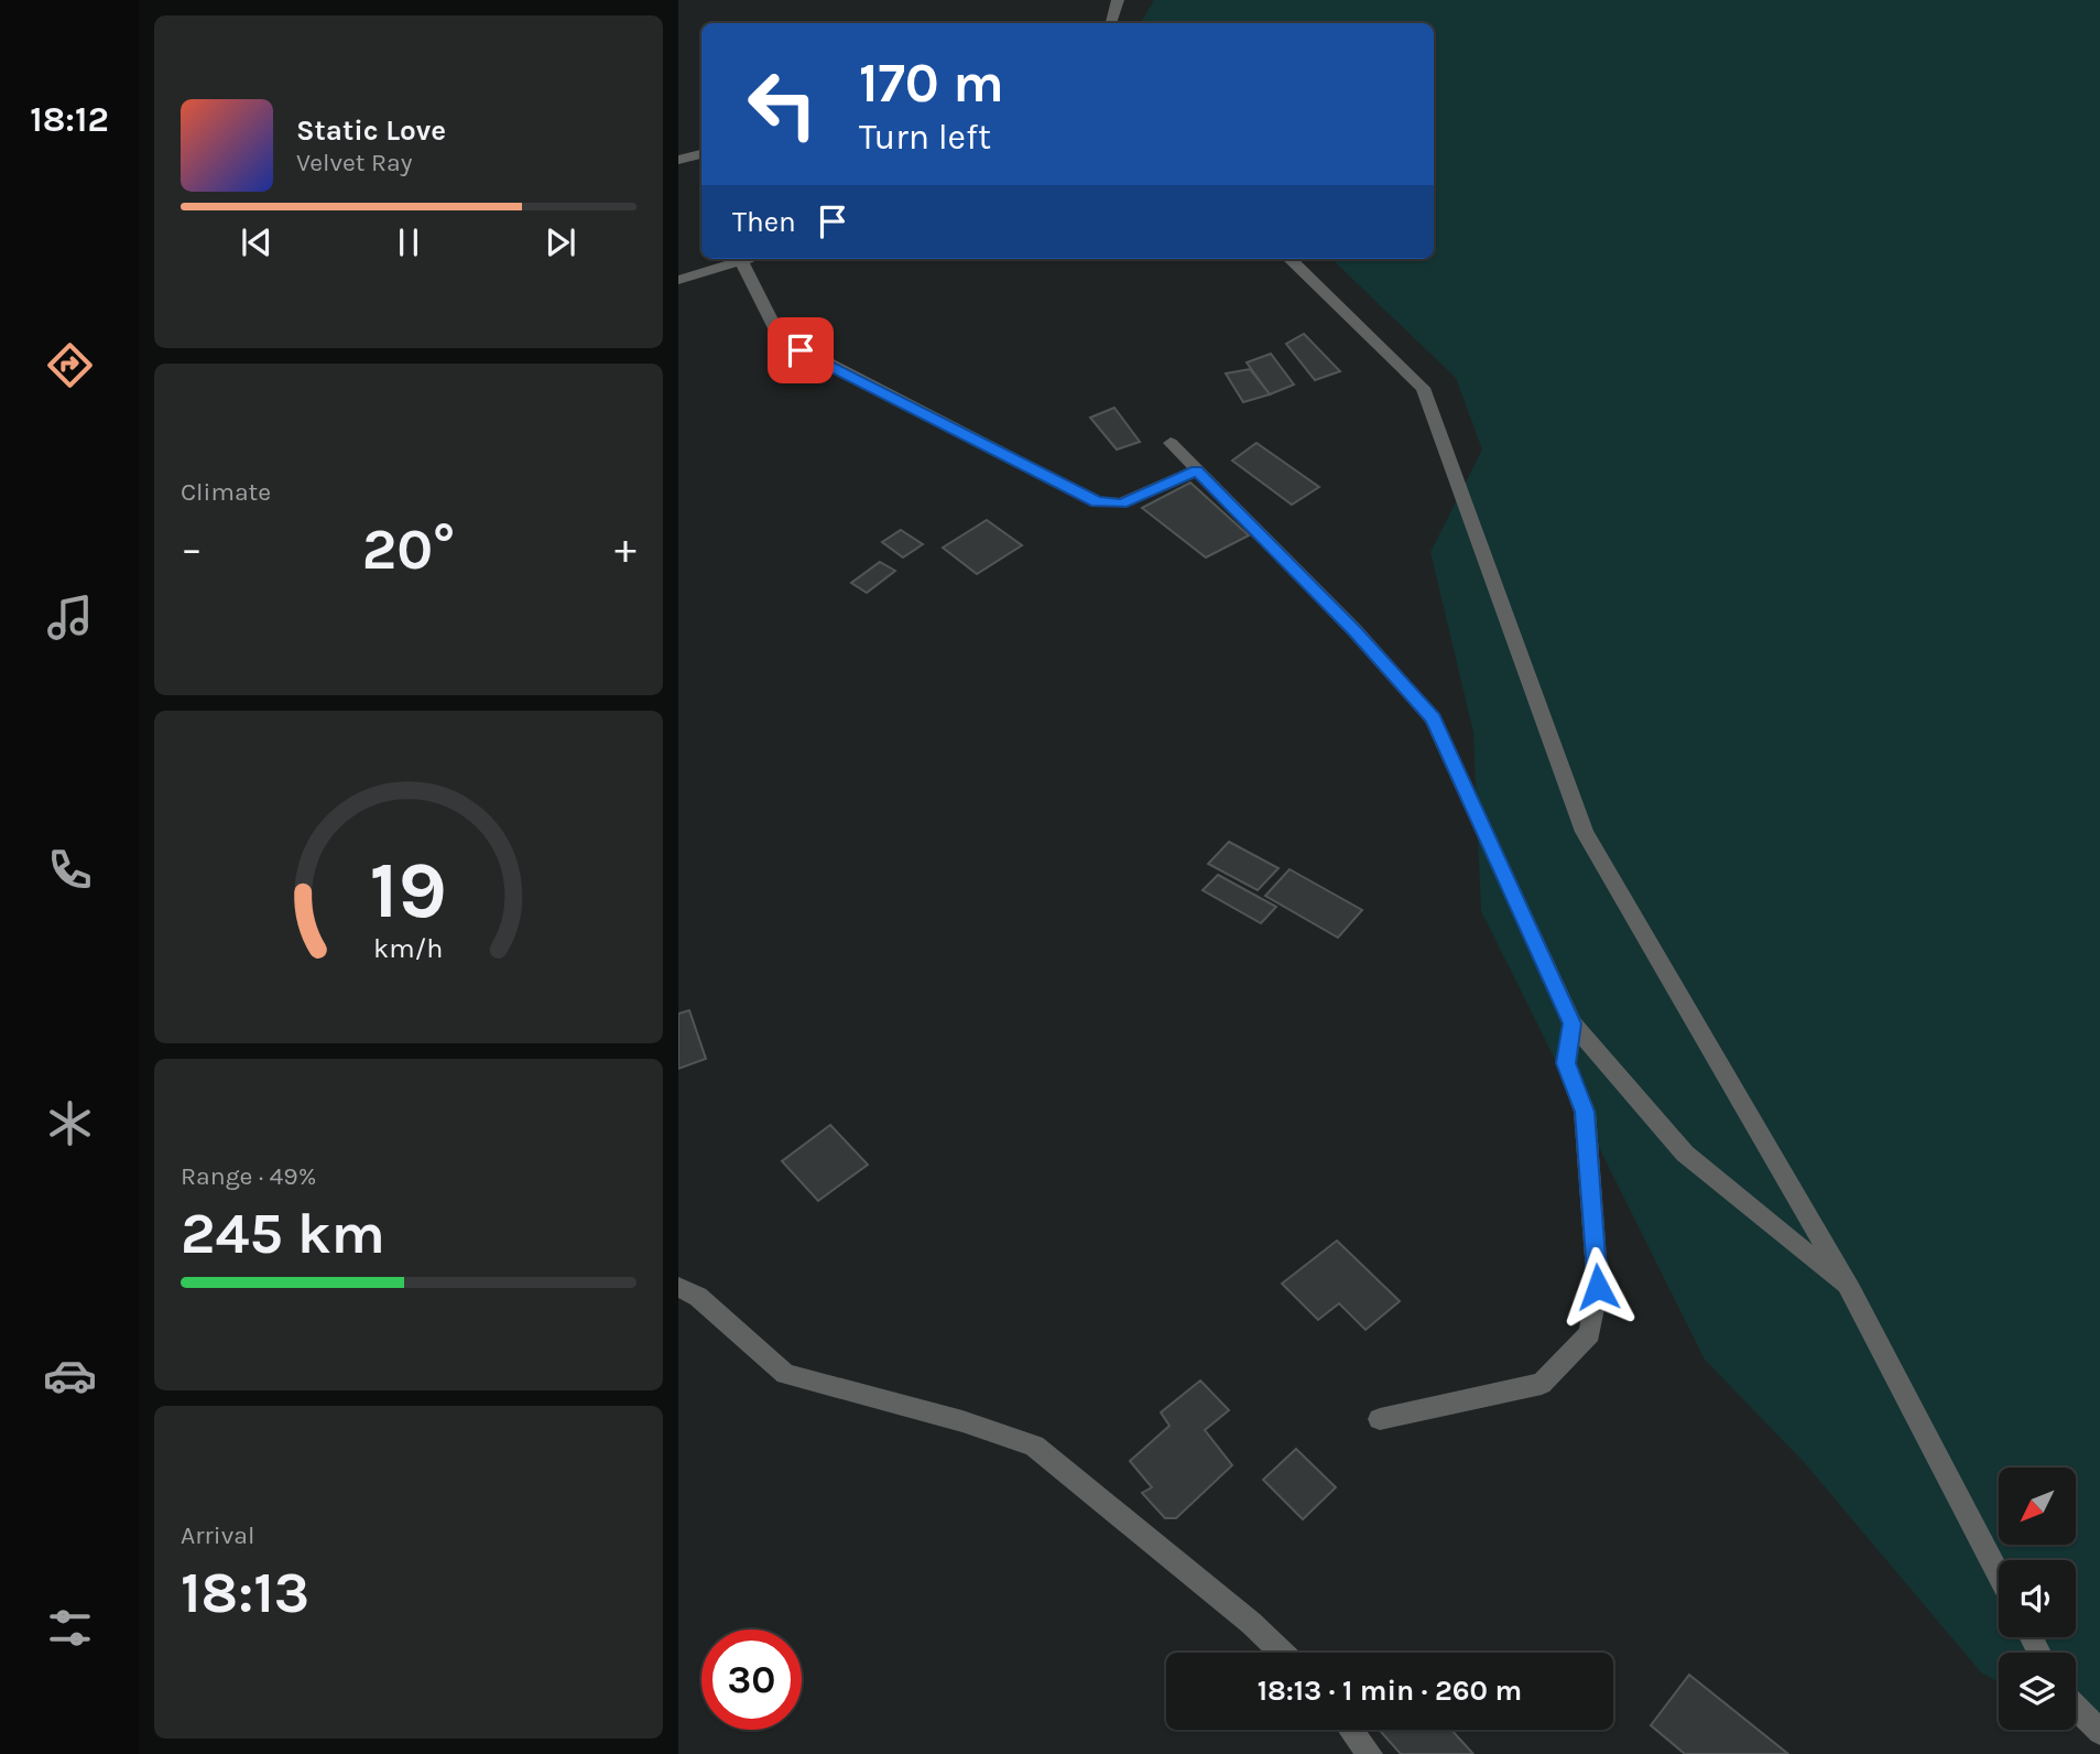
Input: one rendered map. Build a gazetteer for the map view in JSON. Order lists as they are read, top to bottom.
{
  "north": "bottom left",
  "page": {
    "tabs": "18:12",
    "turn": ["170 m", "Turn left"],
    "song": ["Static Love", "Velvet Ray"],
    "then": "Then",
    "tile": [
      "Climate",
      ["Range · 49%", "245 km"],
      ["Arrival", "18:13"]
    ],
    "heat": ["−", "20°", "+"],
    "limit": "30",
    "trip": "18:13 · 1 min · 260 m",
    "gauge": ["19", "km/h"]
  }
}
